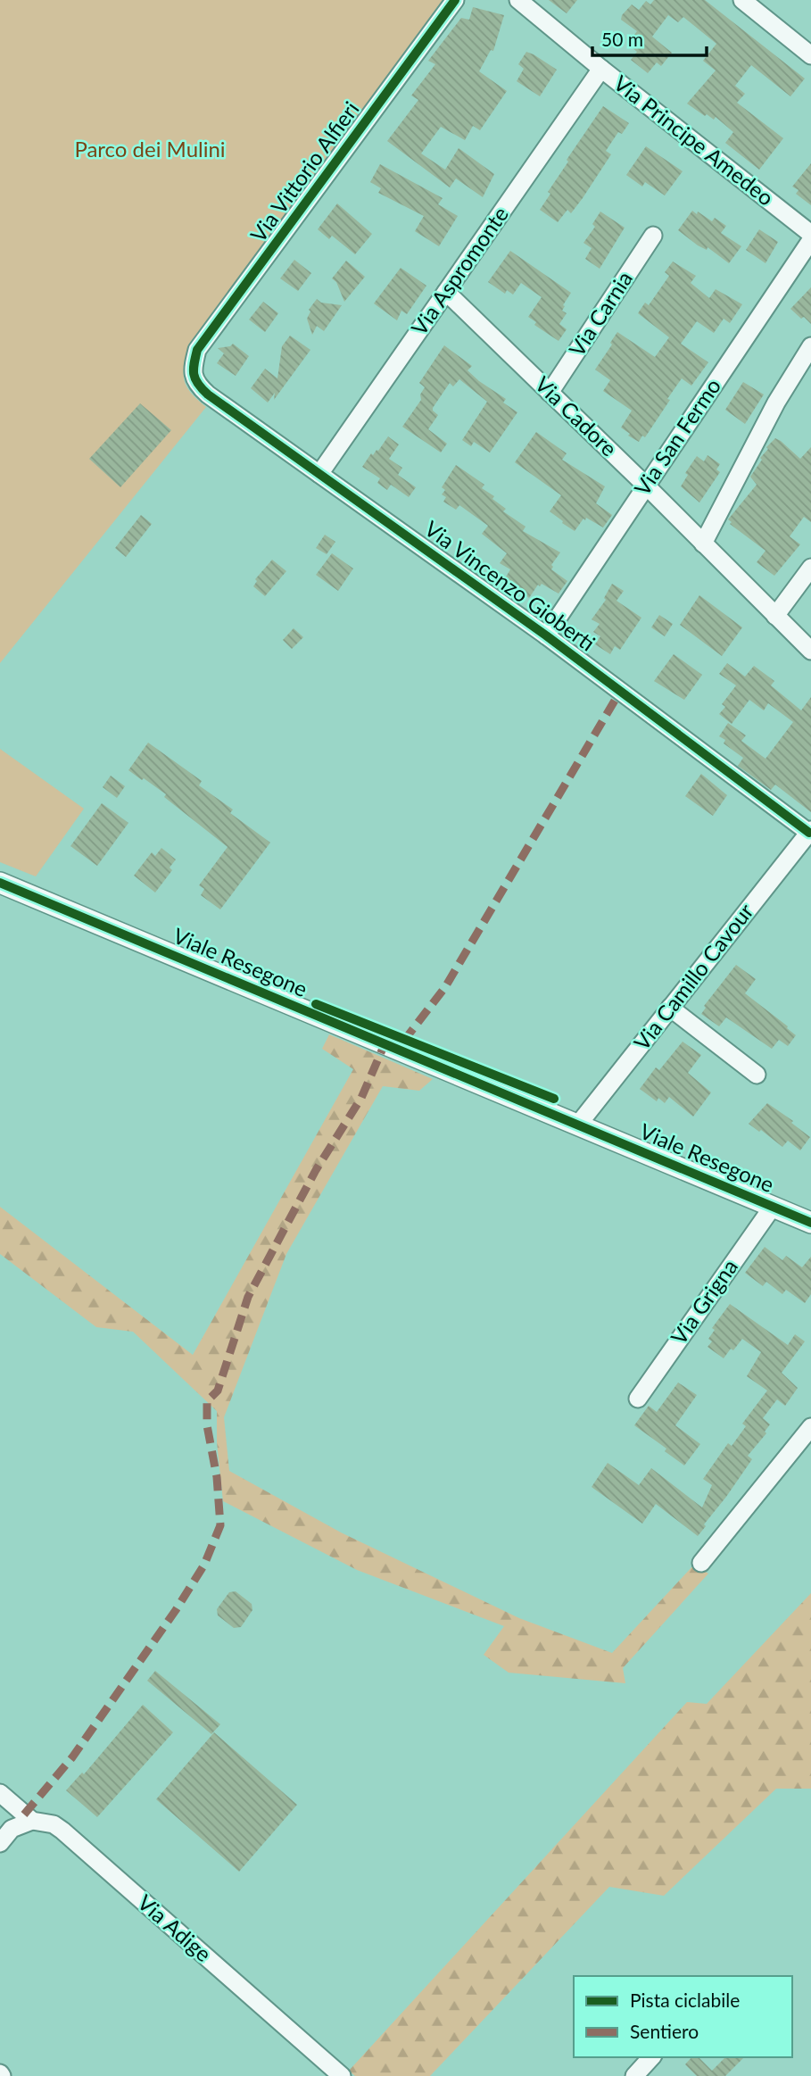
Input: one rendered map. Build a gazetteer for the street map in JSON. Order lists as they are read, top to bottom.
{
  "streets": {
    "street": [
      "Via Principe Amedeo",
      "Via Vittorio Alfieri",
      "Via Aspromonte",
      "Via Carnia",
      "Via Cadore",
      "Via San Fermo",
      "Via Vincenzo Gioberti",
      "Viale Resegone",
      "Via Camillo Cavour",
      "Via Grigna",
      "Via Adige"
    ]
  },
  "crossings": [
    ["Via Principe Amedeo", "Via Aspromonte"],
    ["Via Vittorio Alfieri", "Via Vincenzo Gioberti"],
    ["Via Aspromonte", "Via Cadore"],
    ["Via Aspromonte", "Via Vincenzo Gioberti"],
    ["Via Carnia", "Via Cadore"],
    ["Via Cadore", "Via San Fermo"],
    ["Via San Fermo", "Via Vincenzo Gioberti"],
    ["Via Vincenzo Gioberti", "Via Camillo Cavour"],
    ["Viale Resegone", "Via Camillo Cavour"],
    ["Viale Resegone", "Via Grigna"]
  ],
  "parks": ["Parco dei Mulini"],
  "legend": ["Pista ciclabile", "Sentiero"],
  "scale_bar": "50 m"
}
